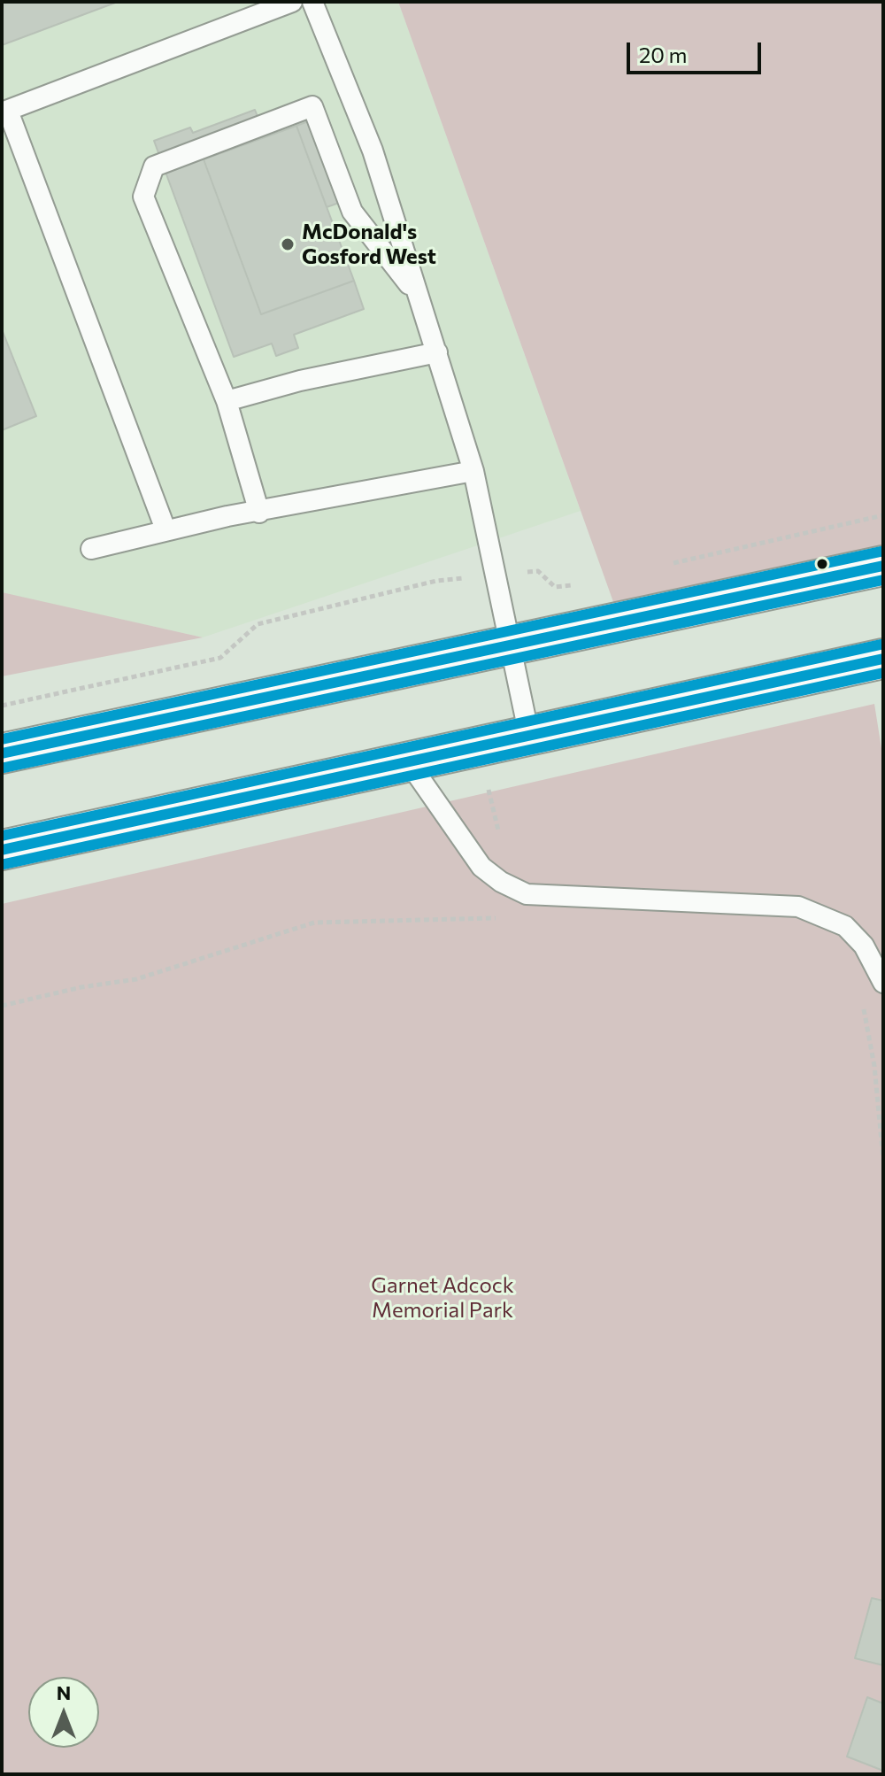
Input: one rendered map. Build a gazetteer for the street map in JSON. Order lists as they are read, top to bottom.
{
  "parks": ["Garnet Adcock Memorial Park"],
  "places": ["McDonald's Gosford West"],
  "scale_bar": "20 m",
  "north": "top"
}
